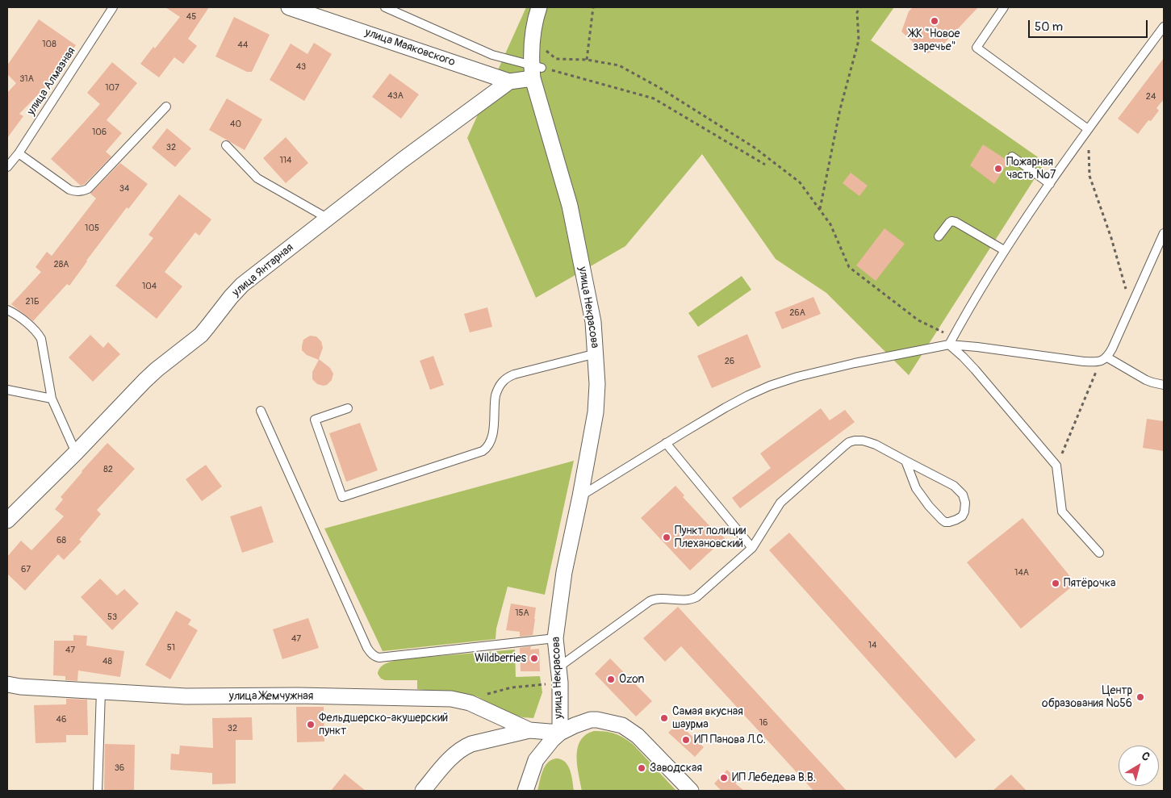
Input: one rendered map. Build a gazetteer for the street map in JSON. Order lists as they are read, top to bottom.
{
  "streets": {
    "street": [
      "улица Маяковского",
      "улица Янтарная",
      "улица Некрасова",
      "улица Жемчужная"
    ],
    "lane": ["улица Алмазная"]
  },
  "crossings": [
    ["улица Маяковского", "улица Янтарная"],
    ["улица Маяковского", "улица Некрасова"]
  ],
  "places": [
    "ЖК \"Новое заречье\"",
    "Пожарная часть №7",
    "Пункт полиции Плехановский",
    "Пятёрочка",
    "Wildberries",
    "Ozon",
    "Центр образования №56",
    "Самая вкусная шаурма",
    "Фельдшерско-акушерский пункт",
    "ИП Панова Л.С.",
    "Заводская",
    "ИП Лебедева В.В."
  ],
  "house_numbers": [
    "45",
    "108",
    "44",
    "43",
    "31А",
    "107",
    "43А",
    "24",
    "40",
    "106",
    "32",
    "114",
    "34",
    "105",
    "28А",
    "104",
    "21Б",
    "26А",
    "26",
    "82",
    "68",
    "67",
    "14А",
    "15А",
    "53",
    "47",
    "14",
    "51",
    "47",
    "48",
    "46",
    "16",
    "32",
    "36"
  ],
  "scale_bar": "50 m",
  "north": "top right"
}
